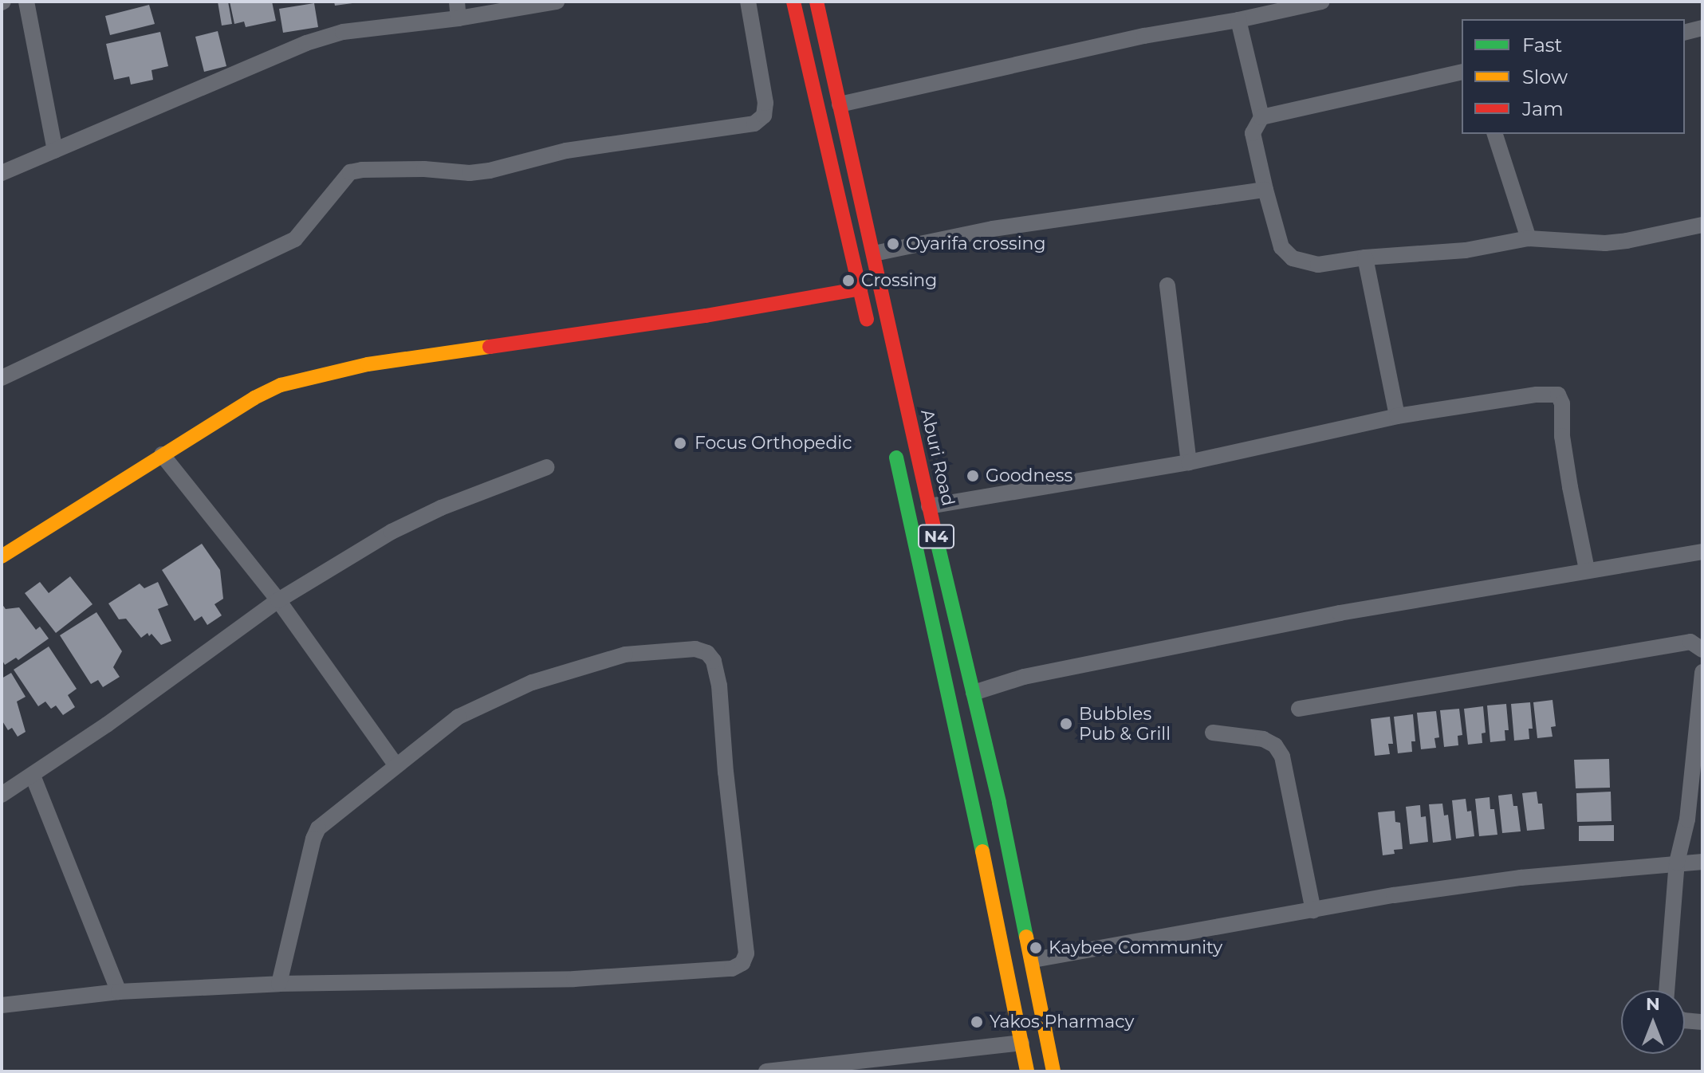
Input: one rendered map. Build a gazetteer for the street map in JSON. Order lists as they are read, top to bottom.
{
  "streets": {
    "main road": ["Aburi Road", "N4"]
  },
  "places": [
    "Oyarifa crossing",
    "Crossing",
    "Focus Orthopedic",
    "Goodness",
    "Bubbles Pub & Grill",
    "Kaybee Community",
    "Yakos Pharmacy"
  ],
  "legend": ["Fast", "Slow", "Jam"],
  "north": "top"
}
